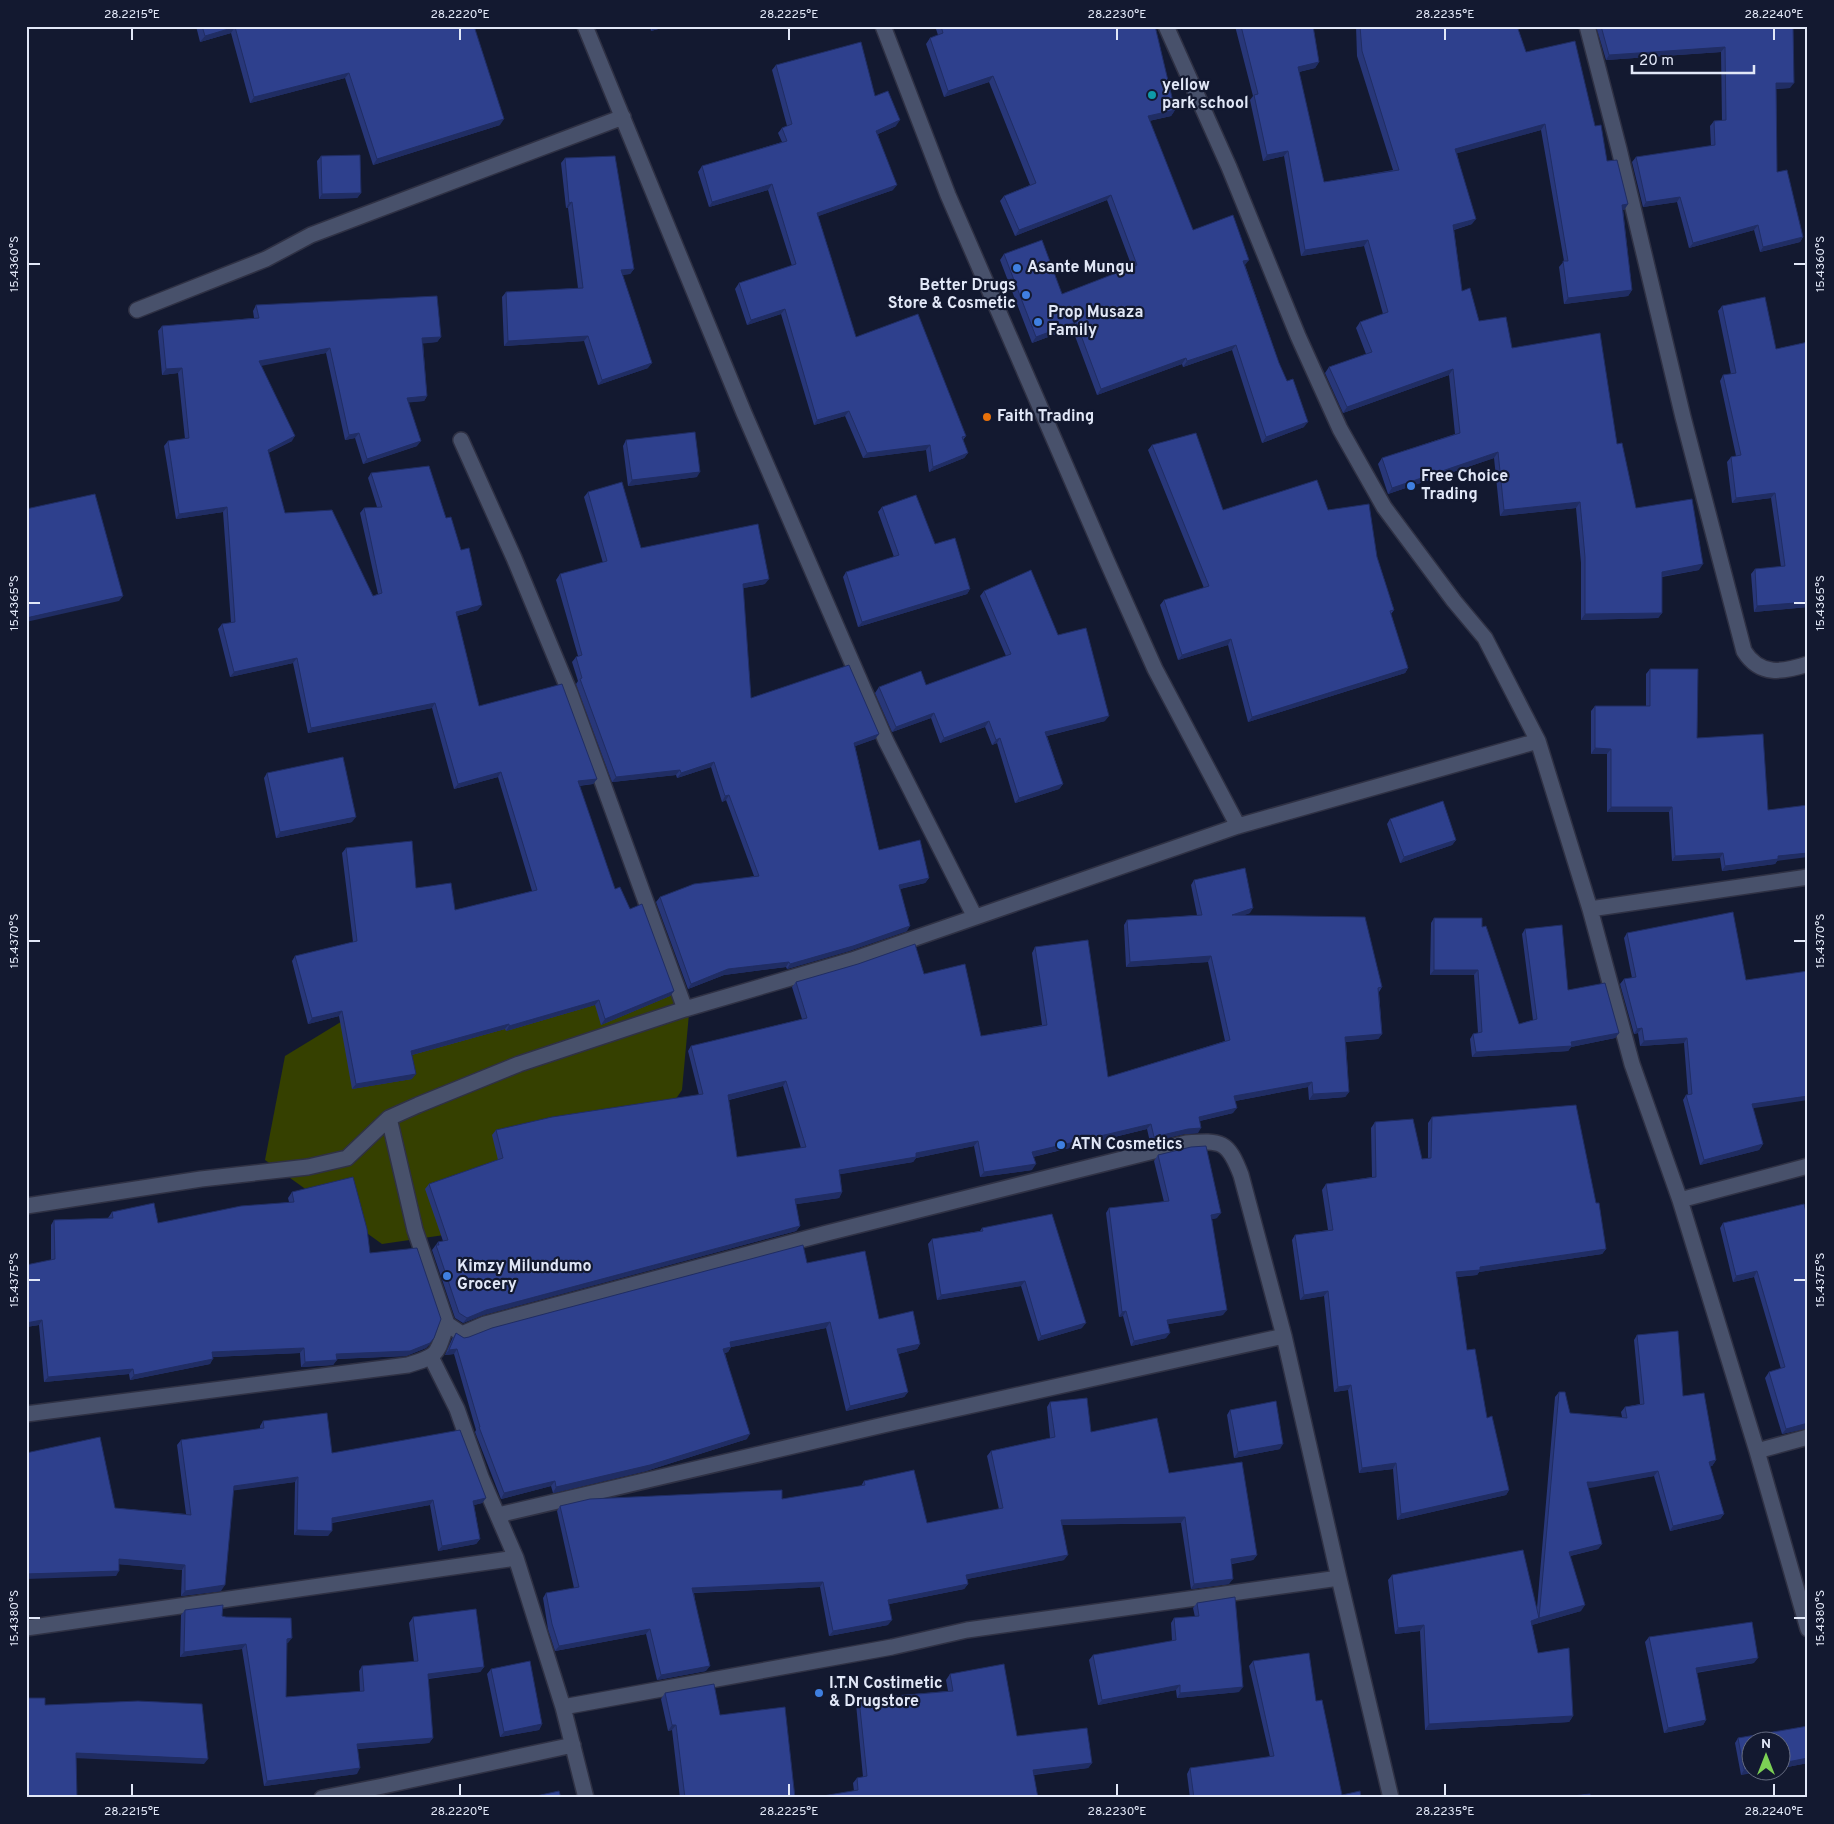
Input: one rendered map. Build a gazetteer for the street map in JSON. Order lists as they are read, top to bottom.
{
  "places": [
    "yellow park school",
    "Asante Mungu",
    "Better Drugs Store & Cosmetic",
    "Prop Musaza Family",
    "Faith Trading",
    "Free Choice Trading",
    "ATN Cosmetics",
    "Kimzy Milundumo Grocery",
    "I.T.N Costimetic & Drugstore"
  ],
  "scale_bar": "20 m",
  "north": "top",
  "coordinates": [
    "28.2215°E",
    "28.2220°E",
    "28.2225°E",
    "28.2230°E",
    "28.2235°E",
    "28.2240°E",
    "15.4360°S",
    "15.4365°S",
    "15.4370°S",
    "15.4375°S",
    "15.4380°S"
  ]
}
